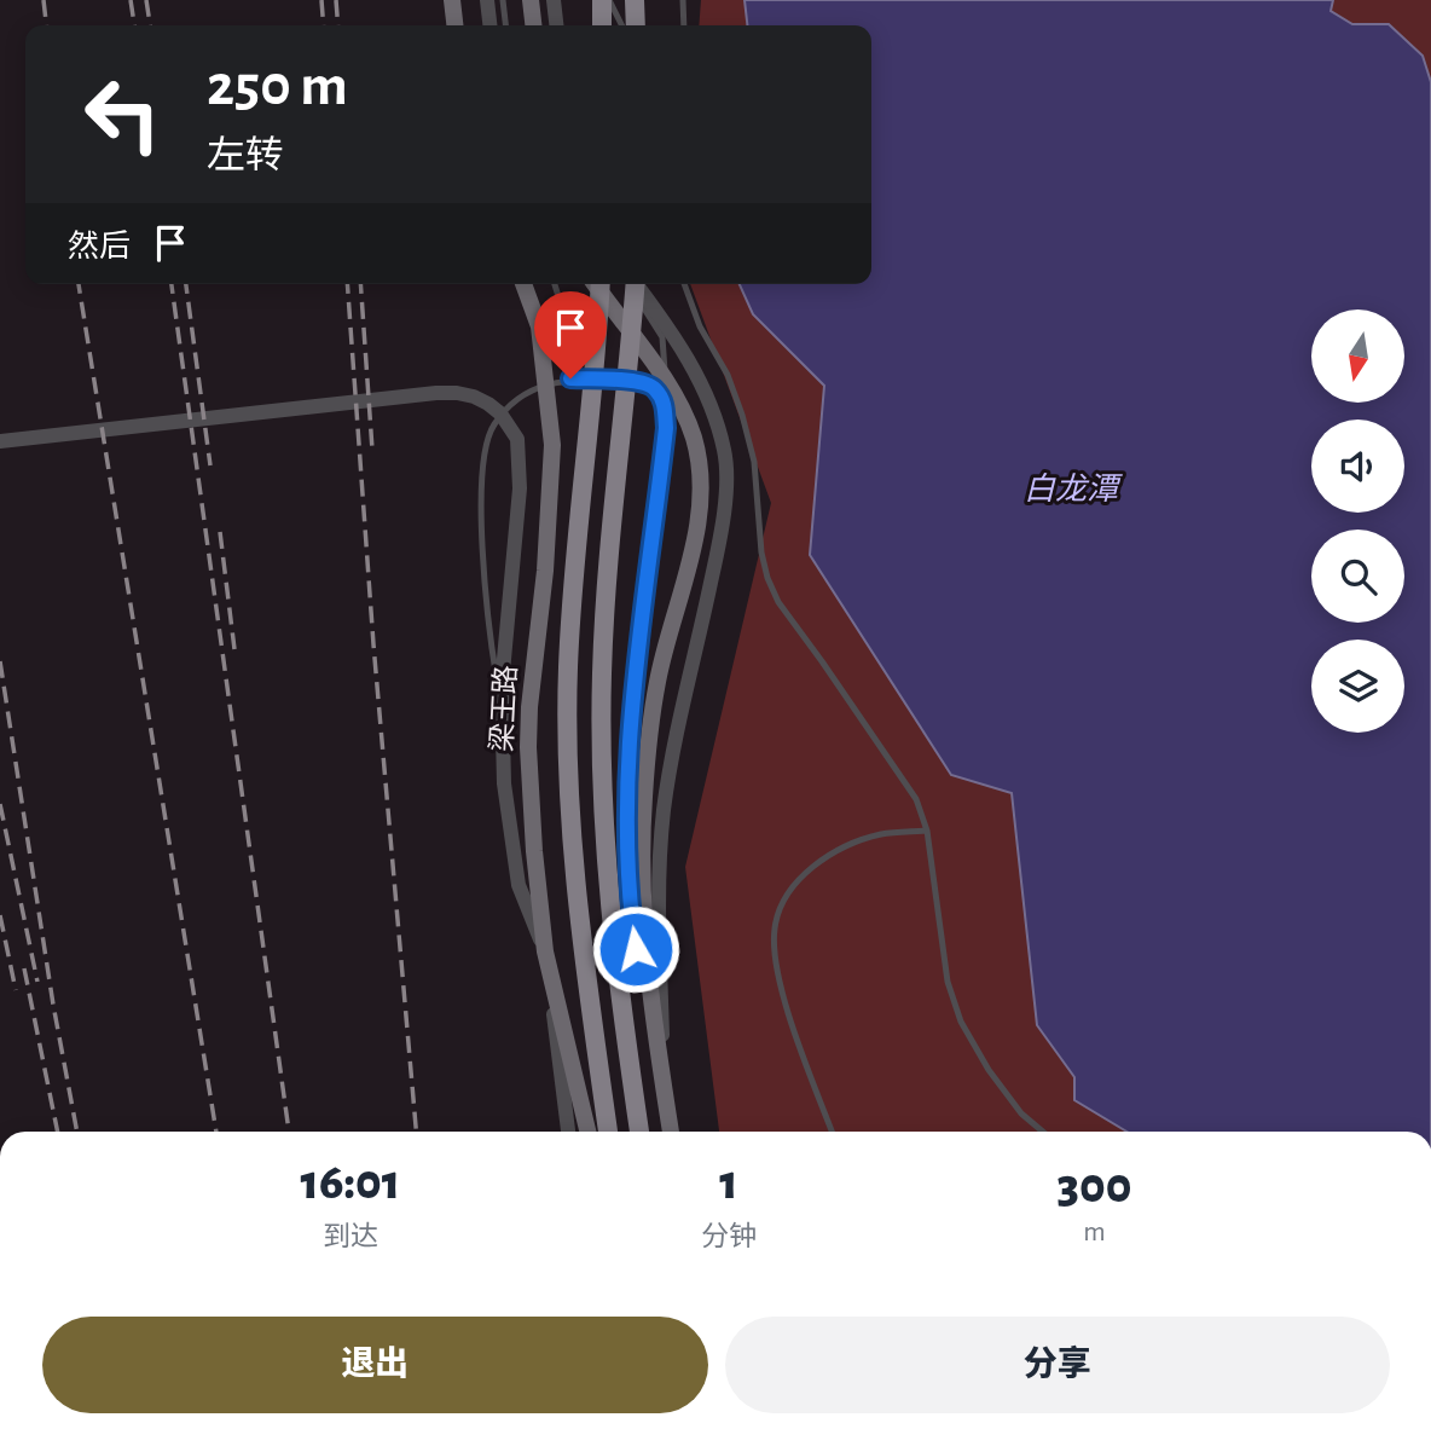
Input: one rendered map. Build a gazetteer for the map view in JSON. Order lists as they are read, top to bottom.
{
  "streets": {
    "main road": ["梁王路"]
  },
  "water": ["白龙潭"],
  "north": "bottom",
  "page": {
    "turn": ["250 m", "左转"],
    "then": "然后",
    "eta": [
      "16:01",
      "到达",
      "1",
      "分钟",
      "300",
      "m"
    ],
    "buttons": ["退出", "分享"]
  }
}
